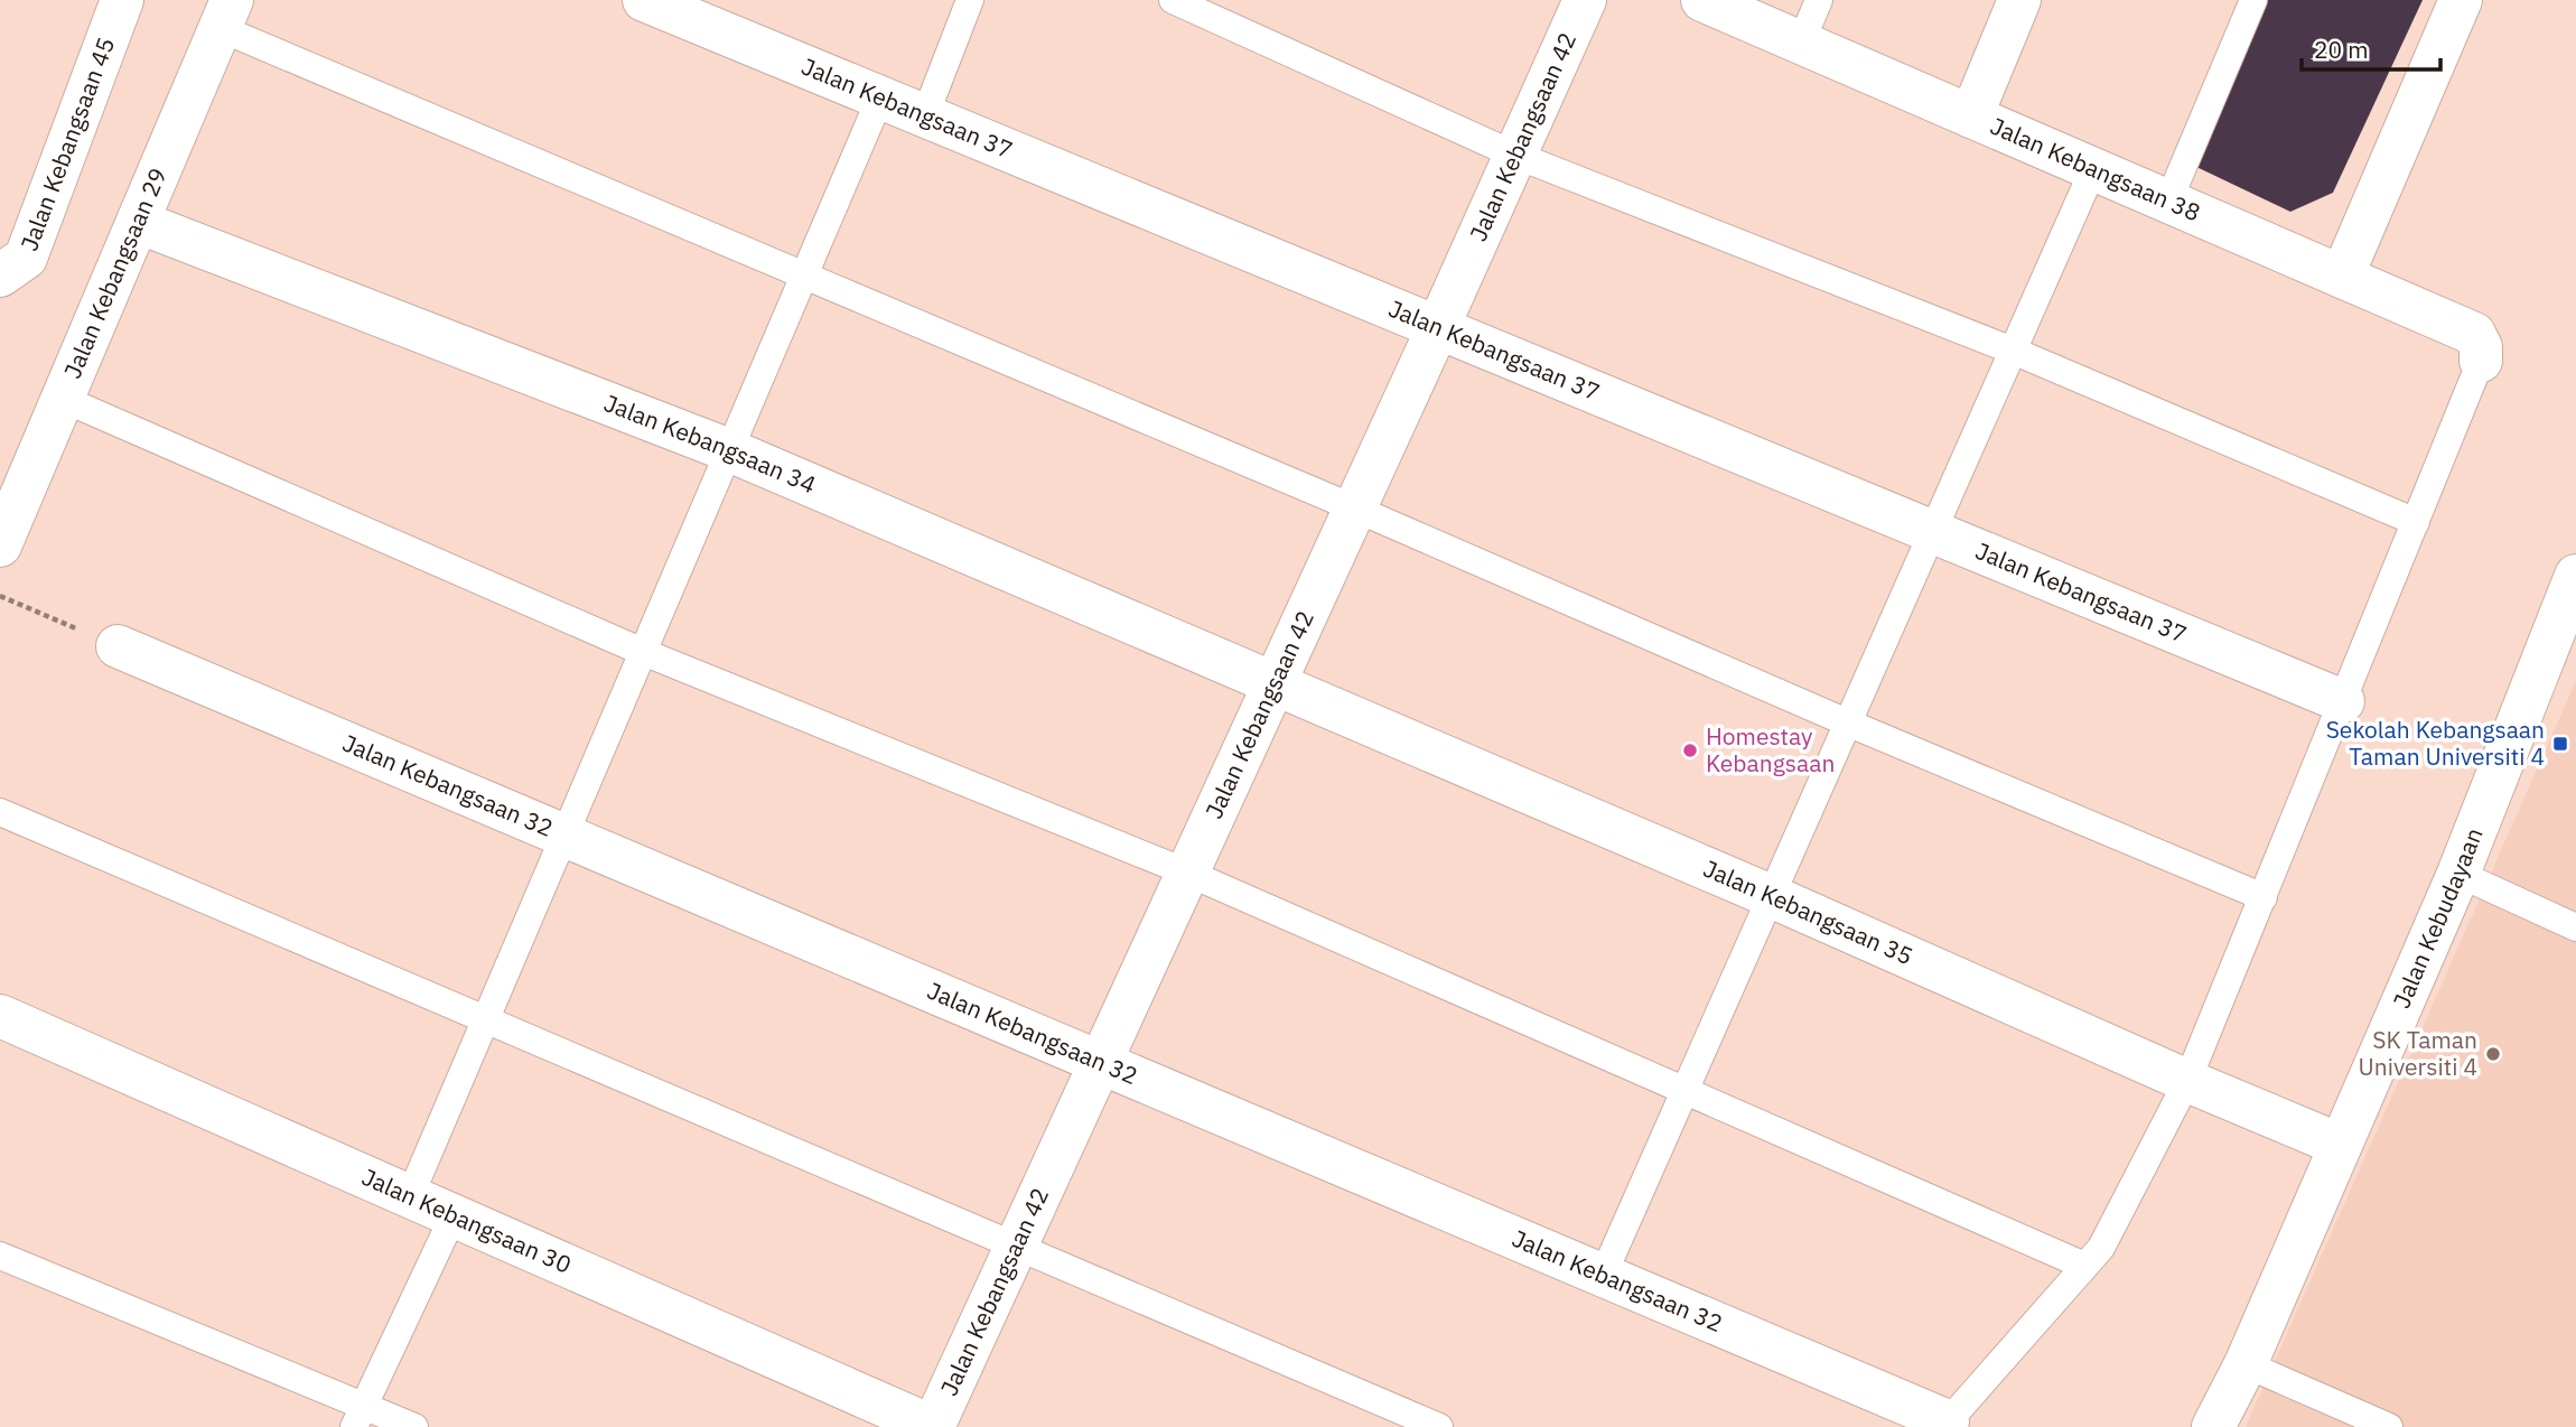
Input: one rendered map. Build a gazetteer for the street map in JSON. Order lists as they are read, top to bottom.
{
  "streets": {
    "street": [
      "Jalan Kebangsaan 37",
      "Jalan Kebangsaan 42",
      "Jalan Kebangsaan 45",
      "Jalan Kebangsaan 38",
      "Jalan Kebangsaan 29",
      "Jalan Kebangsaan 34",
      "Jalan Kebangsaan 32",
      "Jalan Kebangsaan 35",
      "Jalan Kebudayaan",
      "Jalan Kebangsaan 30"
    ]
  },
  "crossings": [
    ["Jalan Kebangsaan 37", "Jalan Kebangsaan 42"],
    ["Jalan Kebangsaan 42", "Jalan Kebangsaan 34"],
    ["Jalan Kebangsaan 42", "Jalan Kebangsaan 32"],
    ["Jalan Kebangsaan 42", "Jalan Kebangsaan 35"],
    ["Jalan Kebangsaan 42", "Jalan Kebangsaan 30"],
    ["Jalan Kebangsaan 29", "Jalan Kebangsaan 34"],
    ["Jalan Kebangsaan 34", "Jalan Kebangsaan 35"],
    ["Jalan Kebangsaan 35", "Jalan Kebudayaan"]
  ],
  "places": {
    "transit": ["Sekolah Kebangsaan Taman Universiti 4"],
    "other": ["Homestay Kebangsaan", "SK Taman Universiti 4"]
  },
  "scale_bar": "20 m"
}
